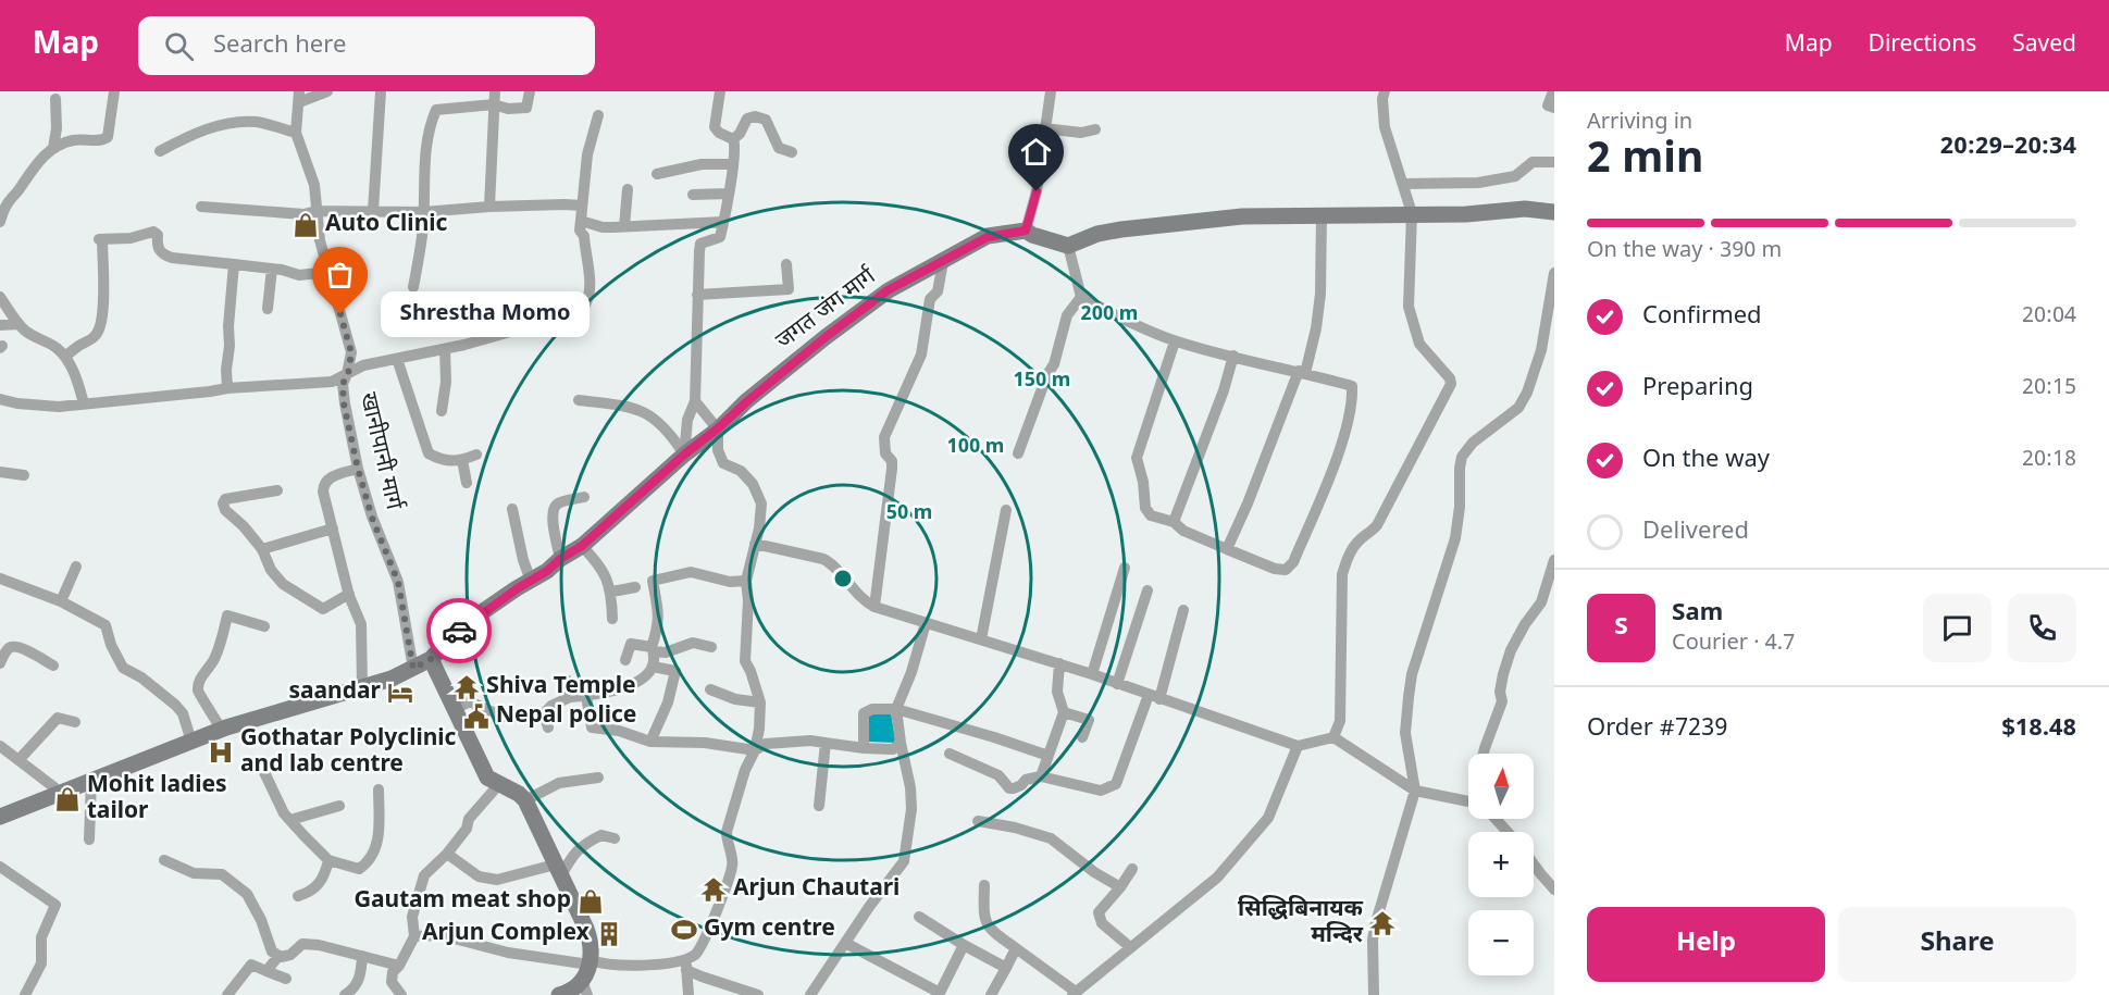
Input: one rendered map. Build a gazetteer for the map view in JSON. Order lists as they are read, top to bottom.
{
  "streets": {
    "street": ["जगत जंग मार्ग", "खानीपानी मार्ग"]
  },
  "crossings": [
    ["जगत जंग मार्ग", "खानीपानी मार्ग"]
  ],
  "places": {
    "shop": ["Auto Clinic", "Mohit ladies tailor", "Gautam meat shop"],
    "other": ["Shrestha Momo"],
    "temple": ["Shiva Temple", "Arjun Chautari", "सिद्धिबिनायक मन्दिर"],
    "hotel": ["saandar"],
    "public building": ["Nepal police"],
    "hospital": ["Gothatar Polyclinic and lab centre"],
    "sports": ["Gym centre"],
    "building": ["Arjun Complex"]
  },
  "north": "top",
  "page": {
    "header": "Map",
    "search": "Search here",
    "nav": ["Map", "Directions", "Saved"],
    "heading": ["2 min", "Arriving in", "20:29–20:34"],
    "panel": [
      "Sam",
      "Courier · 4.7",
      "Order #7239",
      "$18.48"
    ],
    "bar": "On the way · 390 m",
    "list": [
      ["Confirmed", "20:04"],
      ["Preparing", "20:15"],
      ["On the way", "20:18"],
      "Delivered"
    ],
    "bubble": "Shrestha Momo",
    "round": "S",
    "map_buttons": ["+", "−"],
    "buttons": ["Help", "Share"]
  },
  "rings": [
    "200 m",
    "150 m",
    "100 m",
    "50 m"
  ]
}
